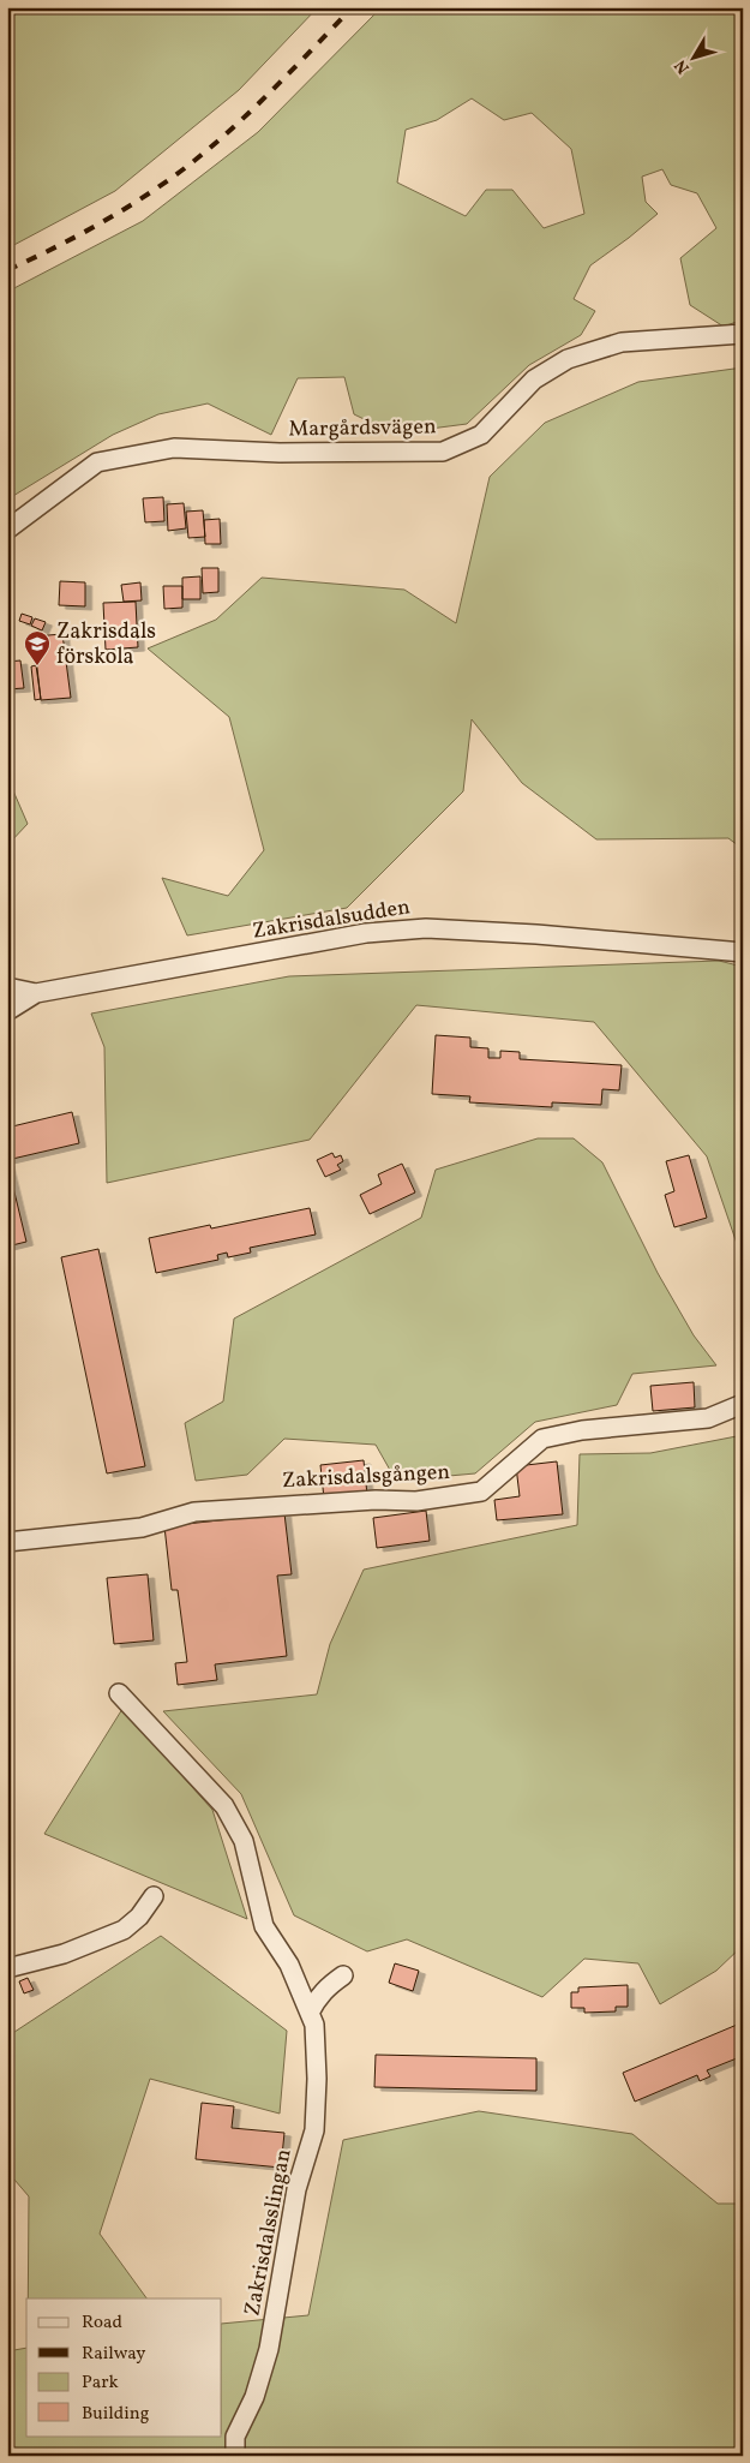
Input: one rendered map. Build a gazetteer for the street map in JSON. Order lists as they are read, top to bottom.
{
  "streets": {
    "street": [
      "Margårdsvägen",
      "Zakrisdalsudden",
      "Zakrisdalsgången",
      "Zakrisdalsslingan"
    ]
  },
  "places": {
    "school or university": ["Zakrisdals förskola"]
  },
  "legend": [
    "Road",
    "Railway",
    "Park",
    "Building"
  ],
  "north": "bottom left"
}
